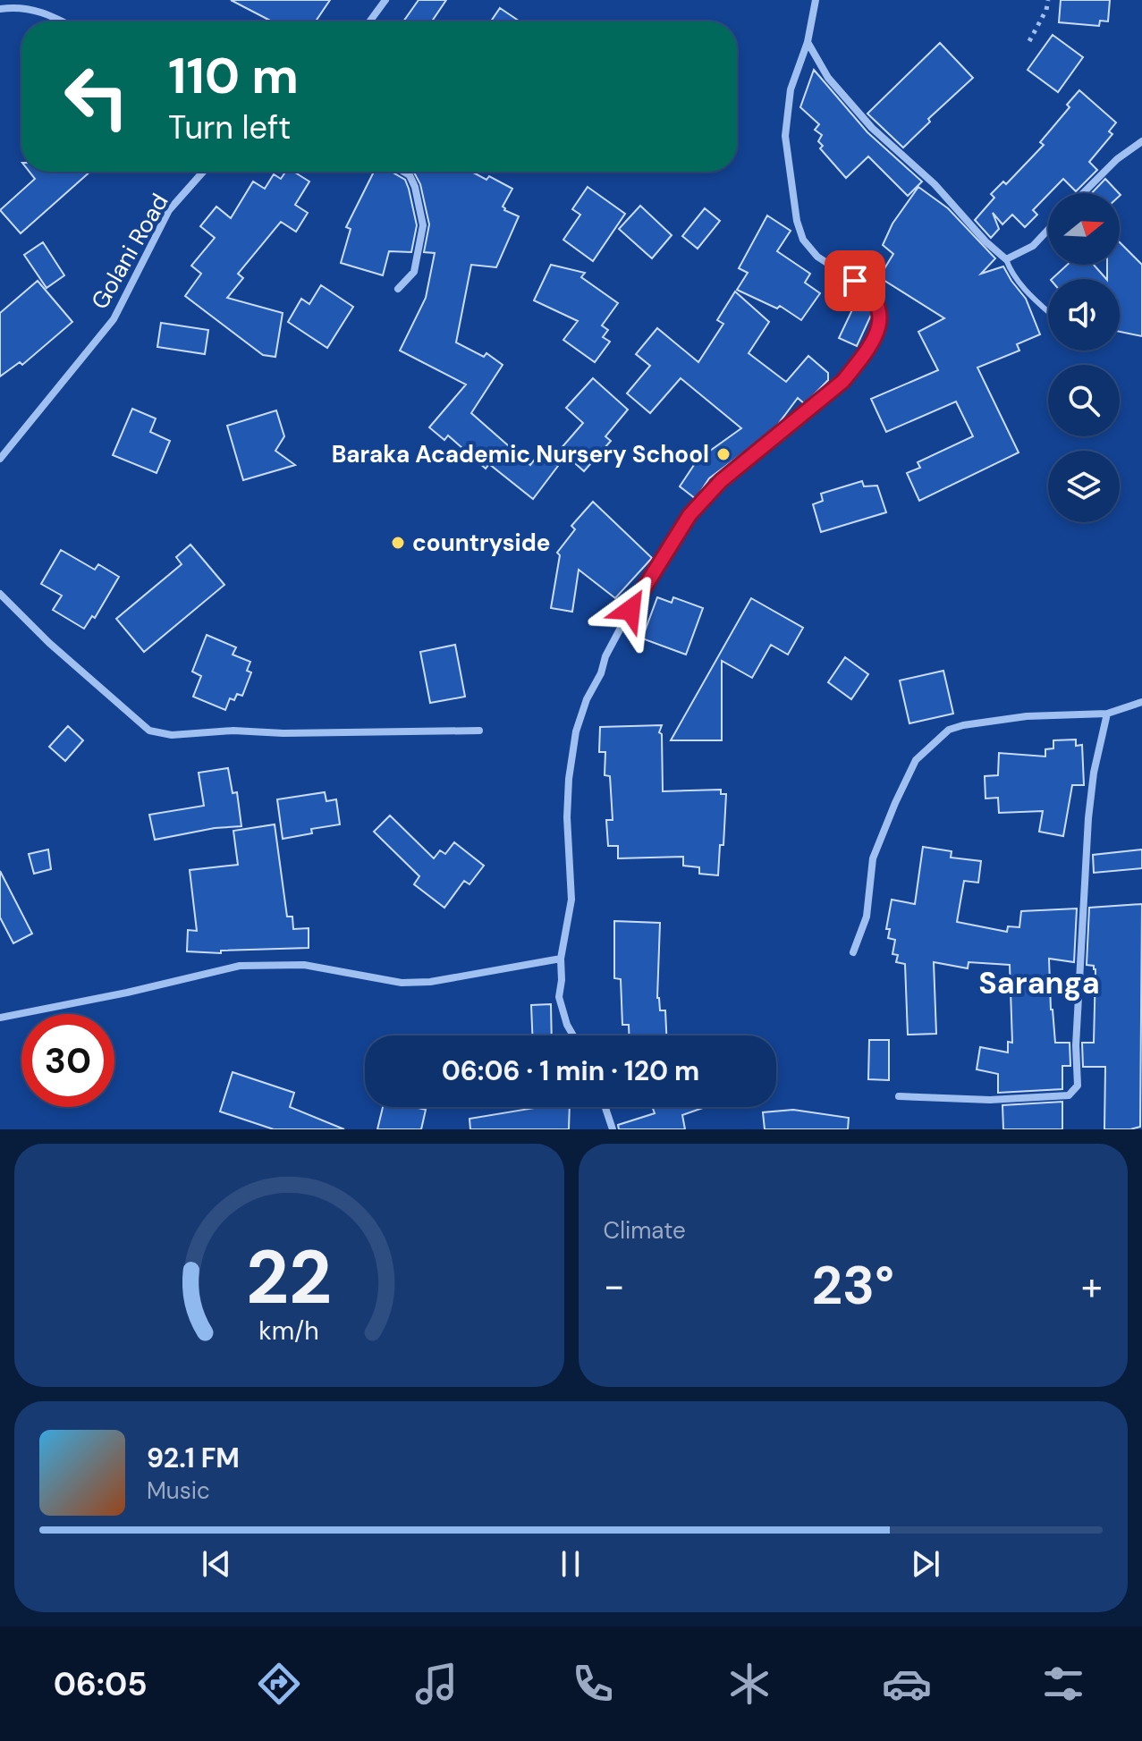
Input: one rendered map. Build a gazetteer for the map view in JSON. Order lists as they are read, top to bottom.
{
  "streets": {
    "street": ["Golani Road"]
  },
  "districts": ["Saranga"],
  "places": ["Baraka Academic Nursery School", "countryside"],
  "north": "right",
  "page": {
    "turn": ["110 m", "Turn left"],
    "limit": "30",
    "trip": "06:06 · 1 min · 120 m",
    "tile": "Climate",
    "heat": ["−", "23°", "+"],
    "song": ["92.1 FM", "Music"],
    "tabs": "06:05",
    "gauge": ["22", "km/h"]
  }
}
